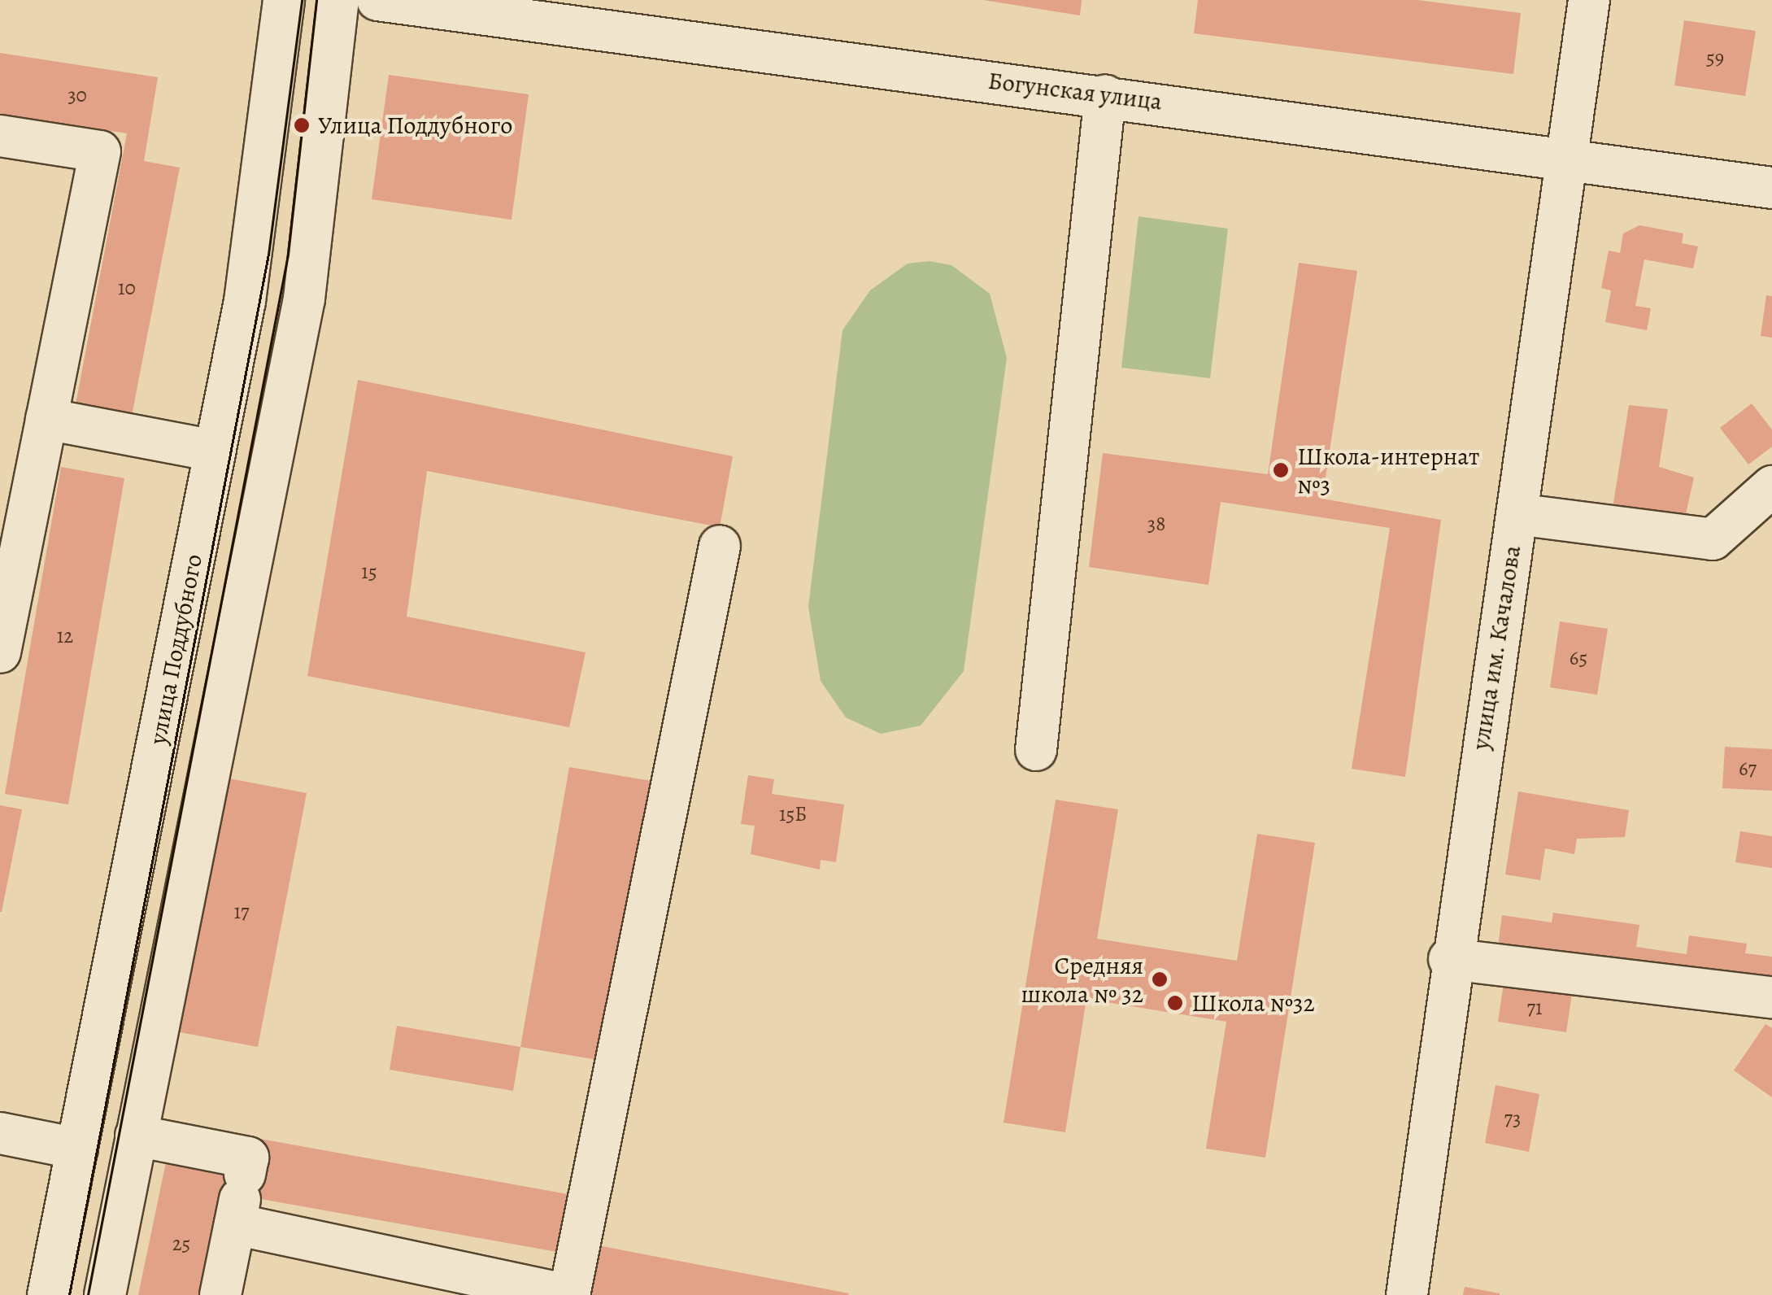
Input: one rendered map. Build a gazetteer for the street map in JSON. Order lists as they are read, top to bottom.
{
  "streets": {
    "street": ["Богунская улица", "улица им. Качалова", "улица Поддубного"]
  },
  "crossings": [
    ["Богунская улица", "улица им. Качалова"]
  ],
  "places": [
    "Улица Поддубного",
    "Школа-интернат №3",
    "Средняя школа № 32",
    "Школа №32"
  ],
  "house_numbers": [
    "59",
    "30",
    "10",
    "38",
    "15",
    "12",
    "65",
    "67",
    "15Б",
    "17",
    "71",
    "73",
    "25"
  ]
}
